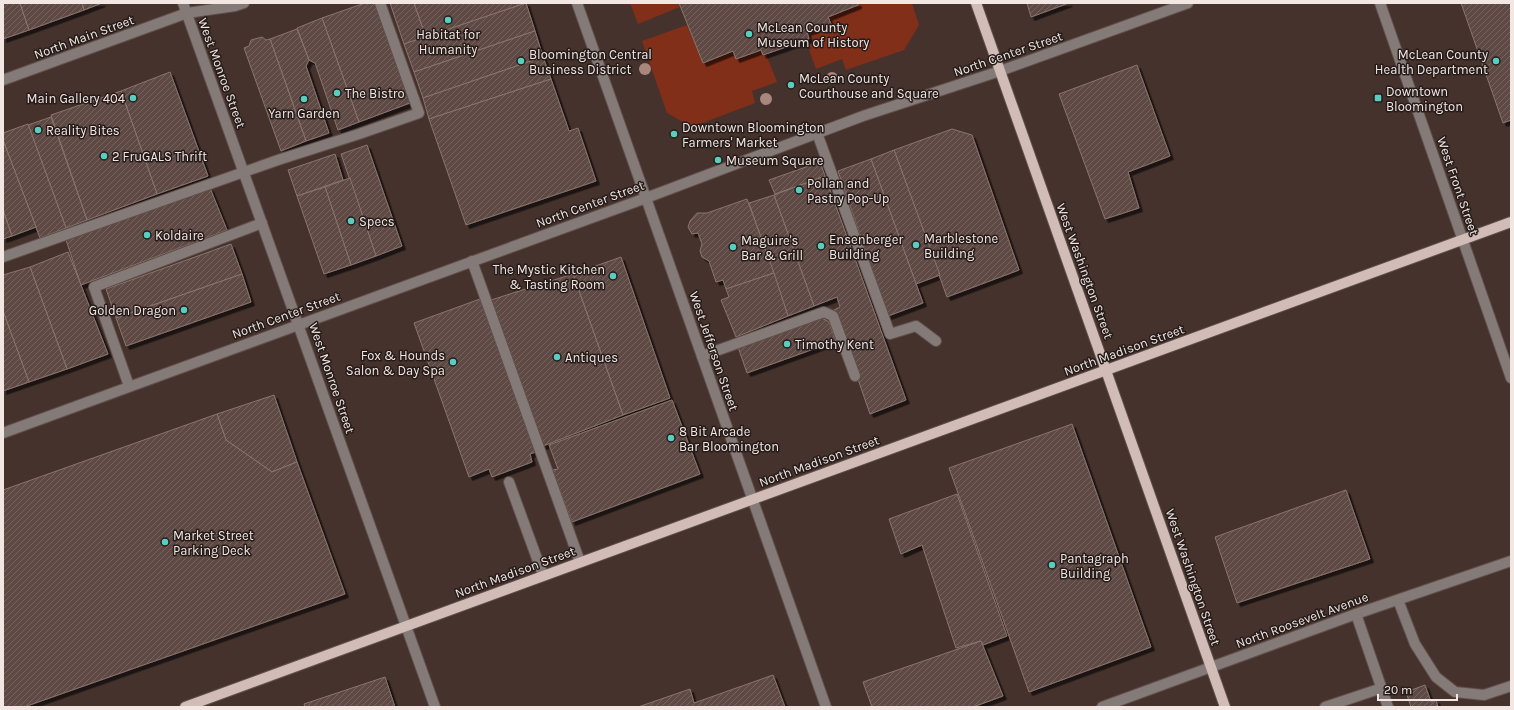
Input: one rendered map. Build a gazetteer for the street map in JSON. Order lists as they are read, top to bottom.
{
  "streets": {
    "main road": ["West Washington Street", "North Madison Street"],
    "street": [
      "North Main Street",
      "North Center Street",
      "West Monroe Street",
      "West Front Street",
      "West Jefferson Street",
      "North Roosevelt Avenue"
    ]
  },
  "crossings": [
    ["North Main Street", "West Monroe Street"],
    ["North Center Street", "West Monroe Street"],
    ["North Center Street", "West Washington Street"],
    ["North Center Street", "West Jefferson Street"],
    ["West Monroe Street", "North Madison Street"],
    ["West Front Street", "North Madison Street"],
    ["West Washington Street", "North Madison Street"],
    ["West Washington Street", "North Roosevelt Avenue"],
    ["North Madison Street", "West Jefferson Street"]
  ],
  "places": {
    "other": [
      "Habitat for Humanity",
      "McLean County Museum of History",
      "Bloomington Central Business District",
      "McLean County Health Department",
      "McLean County Courthouse and Square",
      "The Bistro",
      "Main Gallery 404",
      "Yarn Garden",
      "Reality Bites",
      "Downtown Bloomington Farmers' Market",
      "2 FruGALS Thrift",
      "Museum Square",
      "Pollan and Pastry Pop-Up",
      "Specs",
      "Koldaire",
      "Marblestone Building",
      "Ensenberger Building",
      "Maguire's Bar & Grill",
      "The Mystic Kitchen & Tasting Room",
      "Golden Dragon",
      "Timothy Kent",
      "Antiques",
      "Fox & Hounds Salon & Day Spa",
      "8 Bit Arcade Bar Bloomington",
      "Market Street Parking Deck",
      "Pantagraph Building"
    ],
    "transit": ["Downtown Bloomington"]
  },
  "scale_bar": "20 m"
}
